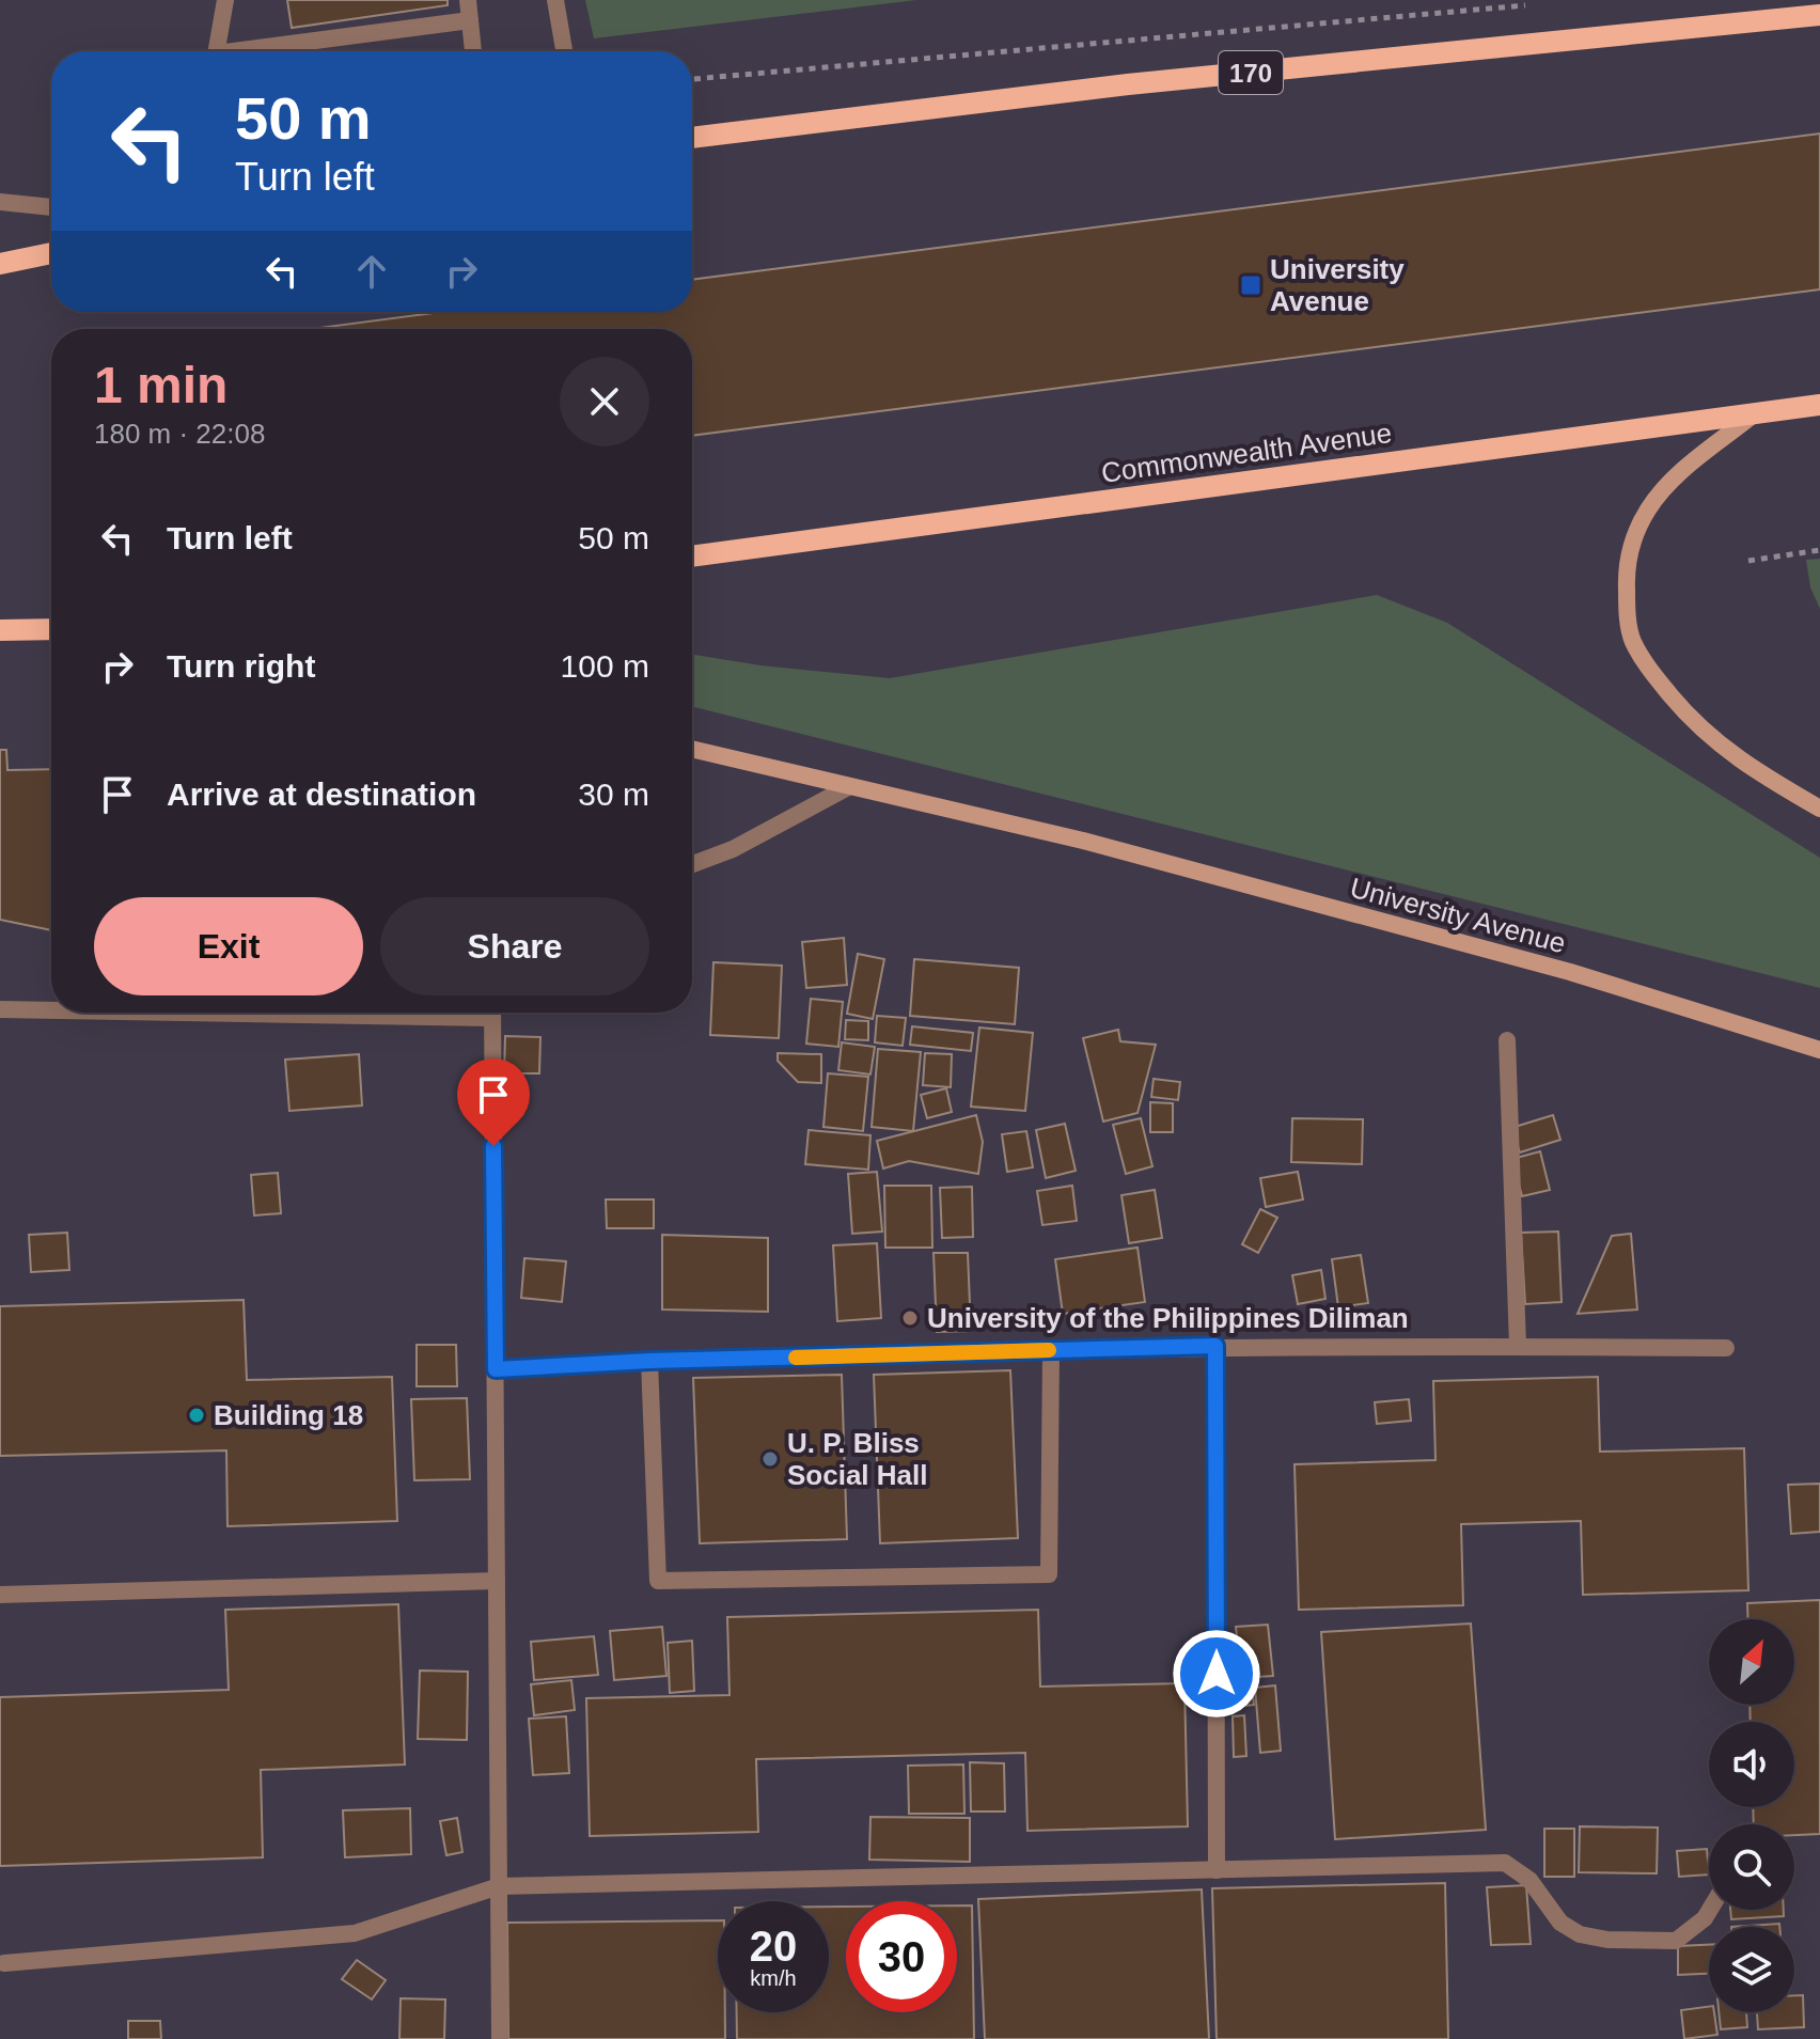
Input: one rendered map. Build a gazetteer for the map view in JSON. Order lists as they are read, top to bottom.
{
  "streets": {
    "main road": ["170", "Commonwealth Avenue", "University Avenue"]
  },
  "places": {
    "transit": ["University Avenue"],
    "other": ["University of the Philippines Diliman", "Building 18", "U. P. Bliss Social Hall"]
  },
  "north": "top right",
  "page": {
    "turn": ["50 m", "Turn left"],
    "heading": ["1 min", "180 m · 22:08"],
    "list": [
      {
        "name": "Turn left",
        "value": "50 m"
      },
      {
        "name": "Turn right",
        "value": "100 m"
      },
      {
        "name": "Arrive at destination",
        "value": "30 m"
      }
    ],
    "buttons": ["Exit", "Share"],
    "speed": "20 km/h",
    "limit": "30"
  }
}
